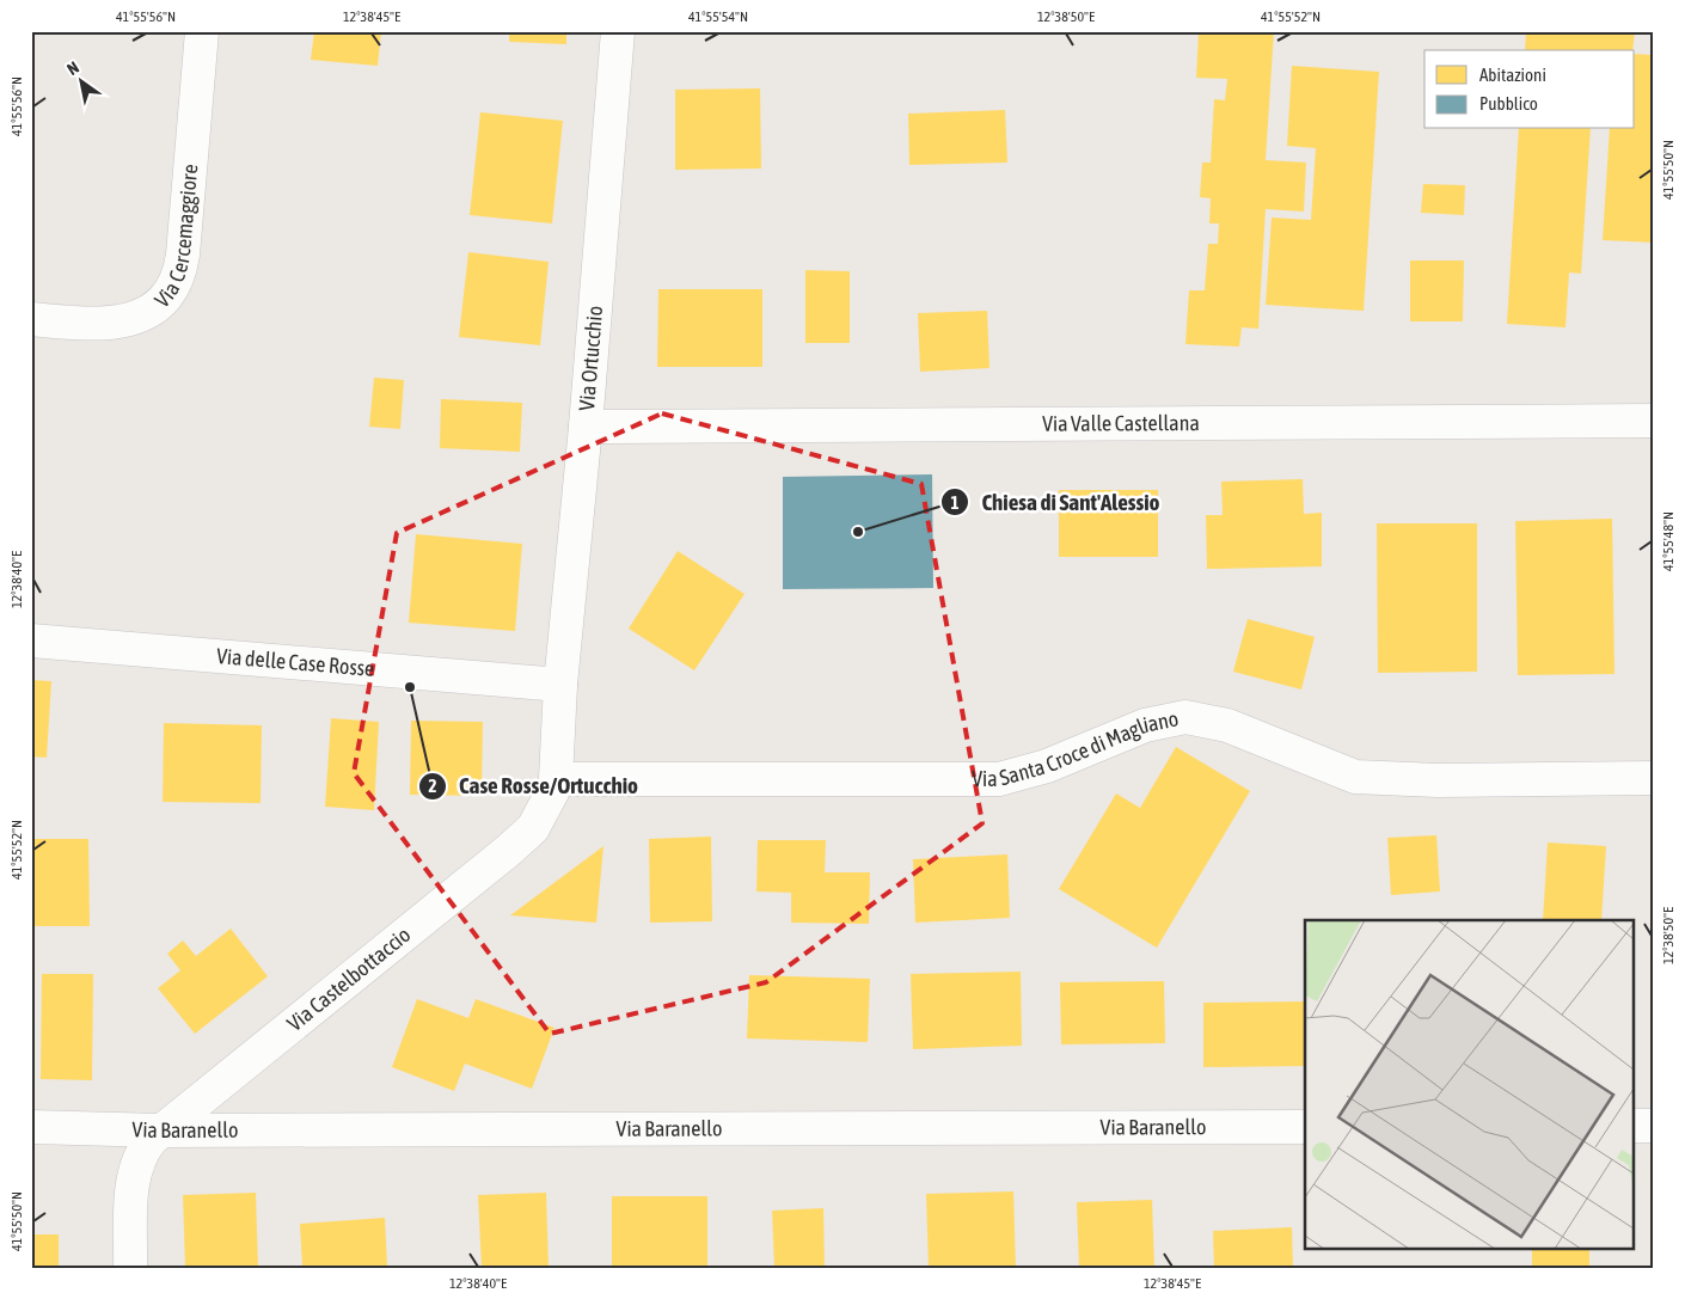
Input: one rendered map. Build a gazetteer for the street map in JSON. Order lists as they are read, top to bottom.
{
  "streets": {
    "street": [
      "Via Cercemaggiore",
      "Via Ortucchio",
      "Via Valle Castellana",
      "Via delle Case Rosse",
      "Via Santa Croce di Magliano",
      "Via Castelbottaccio",
      "Via Baranello"
    ]
  },
  "crossings": [
    ["Via Ortucchio", "Via Valle Castellana"],
    ["Via Ortucchio", "Via delle Case Rosse"],
    ["Via Ortucchio", "Via Castelbottaccio"],
    ["Via delle Case Rosse", "Via Castelbottaccio"],
    ["Via Santa Croce di Magliano", "Via Castelbottaccio"],
    ["Via Castelbottaccio", "Via Baranello"]
  ],
  "places": ["Chiesa di Sant'Alessio", "Case Rosse/Ortucchio"],
  "legend": ["Abitazioni", "Pubblico"],
  "north": "top left",
  "coordinates": [
    "41°55'56\"N",
    "12°38'45\"E",
    "41°55'54\"N",
    "12°38'50\"E",
    "41°55'52\"N",
    "41°55'50\"N",
    "41°55'48\"N",
    "12°38'40\"E"
  ]
}
